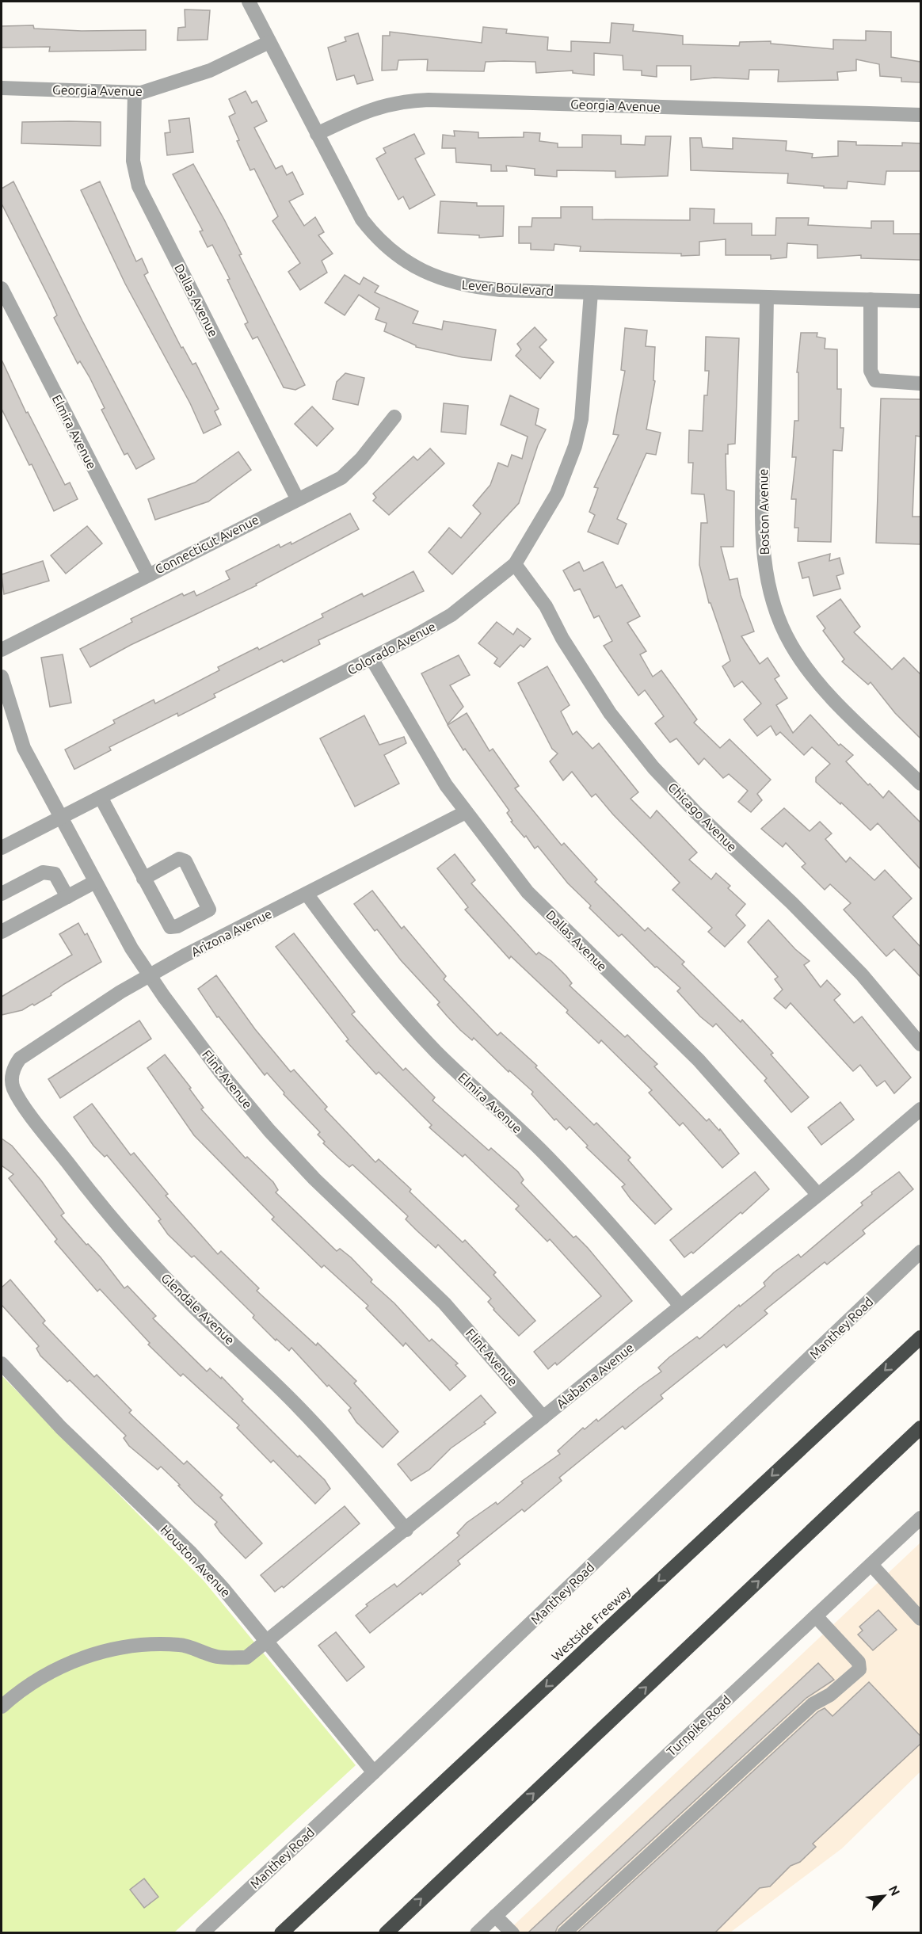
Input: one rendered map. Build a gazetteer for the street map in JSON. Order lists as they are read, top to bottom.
{
  "streets": {
    "highway": ["Westside Freeway"],
    "street": [
      "Georgia Avenue",
      "Lever Boulevard",
      "Dallas Avenue",
      "Elmira Avenue",
      "Boston Avenue",
      "Connecticut Avenue",
      "Colorado Avenue",
      "Chicago Avenue",
      "Arizona Avenue",
      "Flint Avenue",
      "Glendale Avenue",
      "Manthey Road",
      "Alabama Avenue",
      "Houston Avenue",
      "Turnpike Road"
    ]
  },
  "crossings": [
    ["Georgia Avenue", "Lever Boulevard"],
    ["Georgia Avenue", "Dallas Avenue"],
    ["Lever Boulevard", "Boston Avenue"],
    ["Lever Boulevard", "Colorado Avenue"],
    ["Dallas Avenue", "Connecticut Avenue"],
    ["Dallas Avenue", "Colorado Avenue"],
    ["Dallas Avenue", "Arizona Avenue"],
    ["Dallas Avenue", "Alabama Avenue"],
    ["Elmira Avenue", "Connecticut Avenue"],
    ["Elmira Avenue", "Arizona Avenue"],
    ["Elmira Avenue", "Alabama Avenue"],
    ["Colorado Avenue", "Chicago Avenue"],
    ["Colorado Avenue", "Flint Avenue"],
    ["Arizona Avenue", "Flint Avenue"],
    ["Arizona Avenue", "Glendale Avenue"],
    ["Flint Avenue", "Alabama Avenue"],
    ["Glendale Avenue", "Alabama Avenue"],
    ["Manthey Road", "Houston Avenue"],
    ["Alabama Avenue", "Houston Avenue"]
  ],
  "north": "top right"
}
